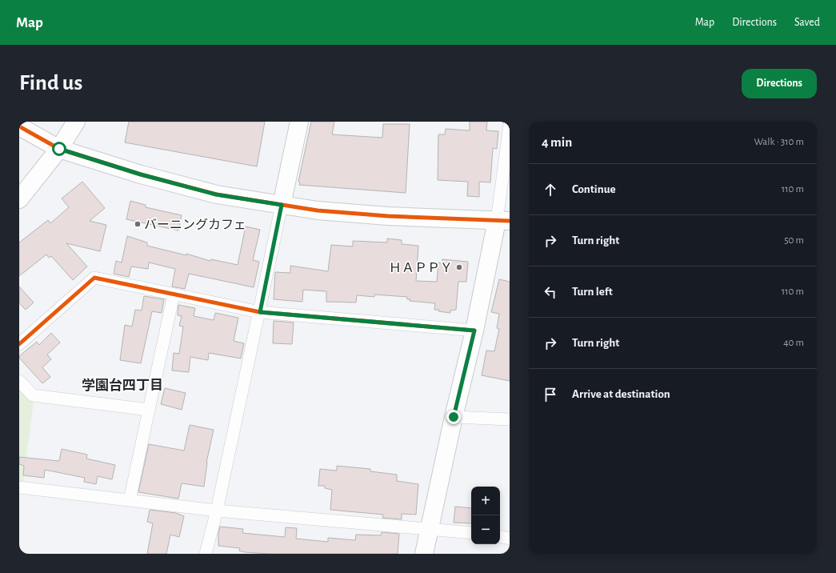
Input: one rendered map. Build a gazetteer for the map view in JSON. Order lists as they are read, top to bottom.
{
  "districts": ["学園台四丁目"],
  "places": ["バーニングカフェ", "ＨＡＰＰＹ"],
  "page": {
    "header": "Map",
    "nav": ["Map", "Directions", "Saved"],
    "buttons": "Directions",
    "title": "Find us",
    "heading": ["4 min", "Walk · 310 m"],
    "list": [
      ["Continue", "110 m"],
      ["Turn right", "50 m"],
      ["Turn left", "110 m"],
      ["Turn right", "40 m"],
      "Arrive at destination"
    ],
    "map_buttons": ["+", "−"]
  }
}
